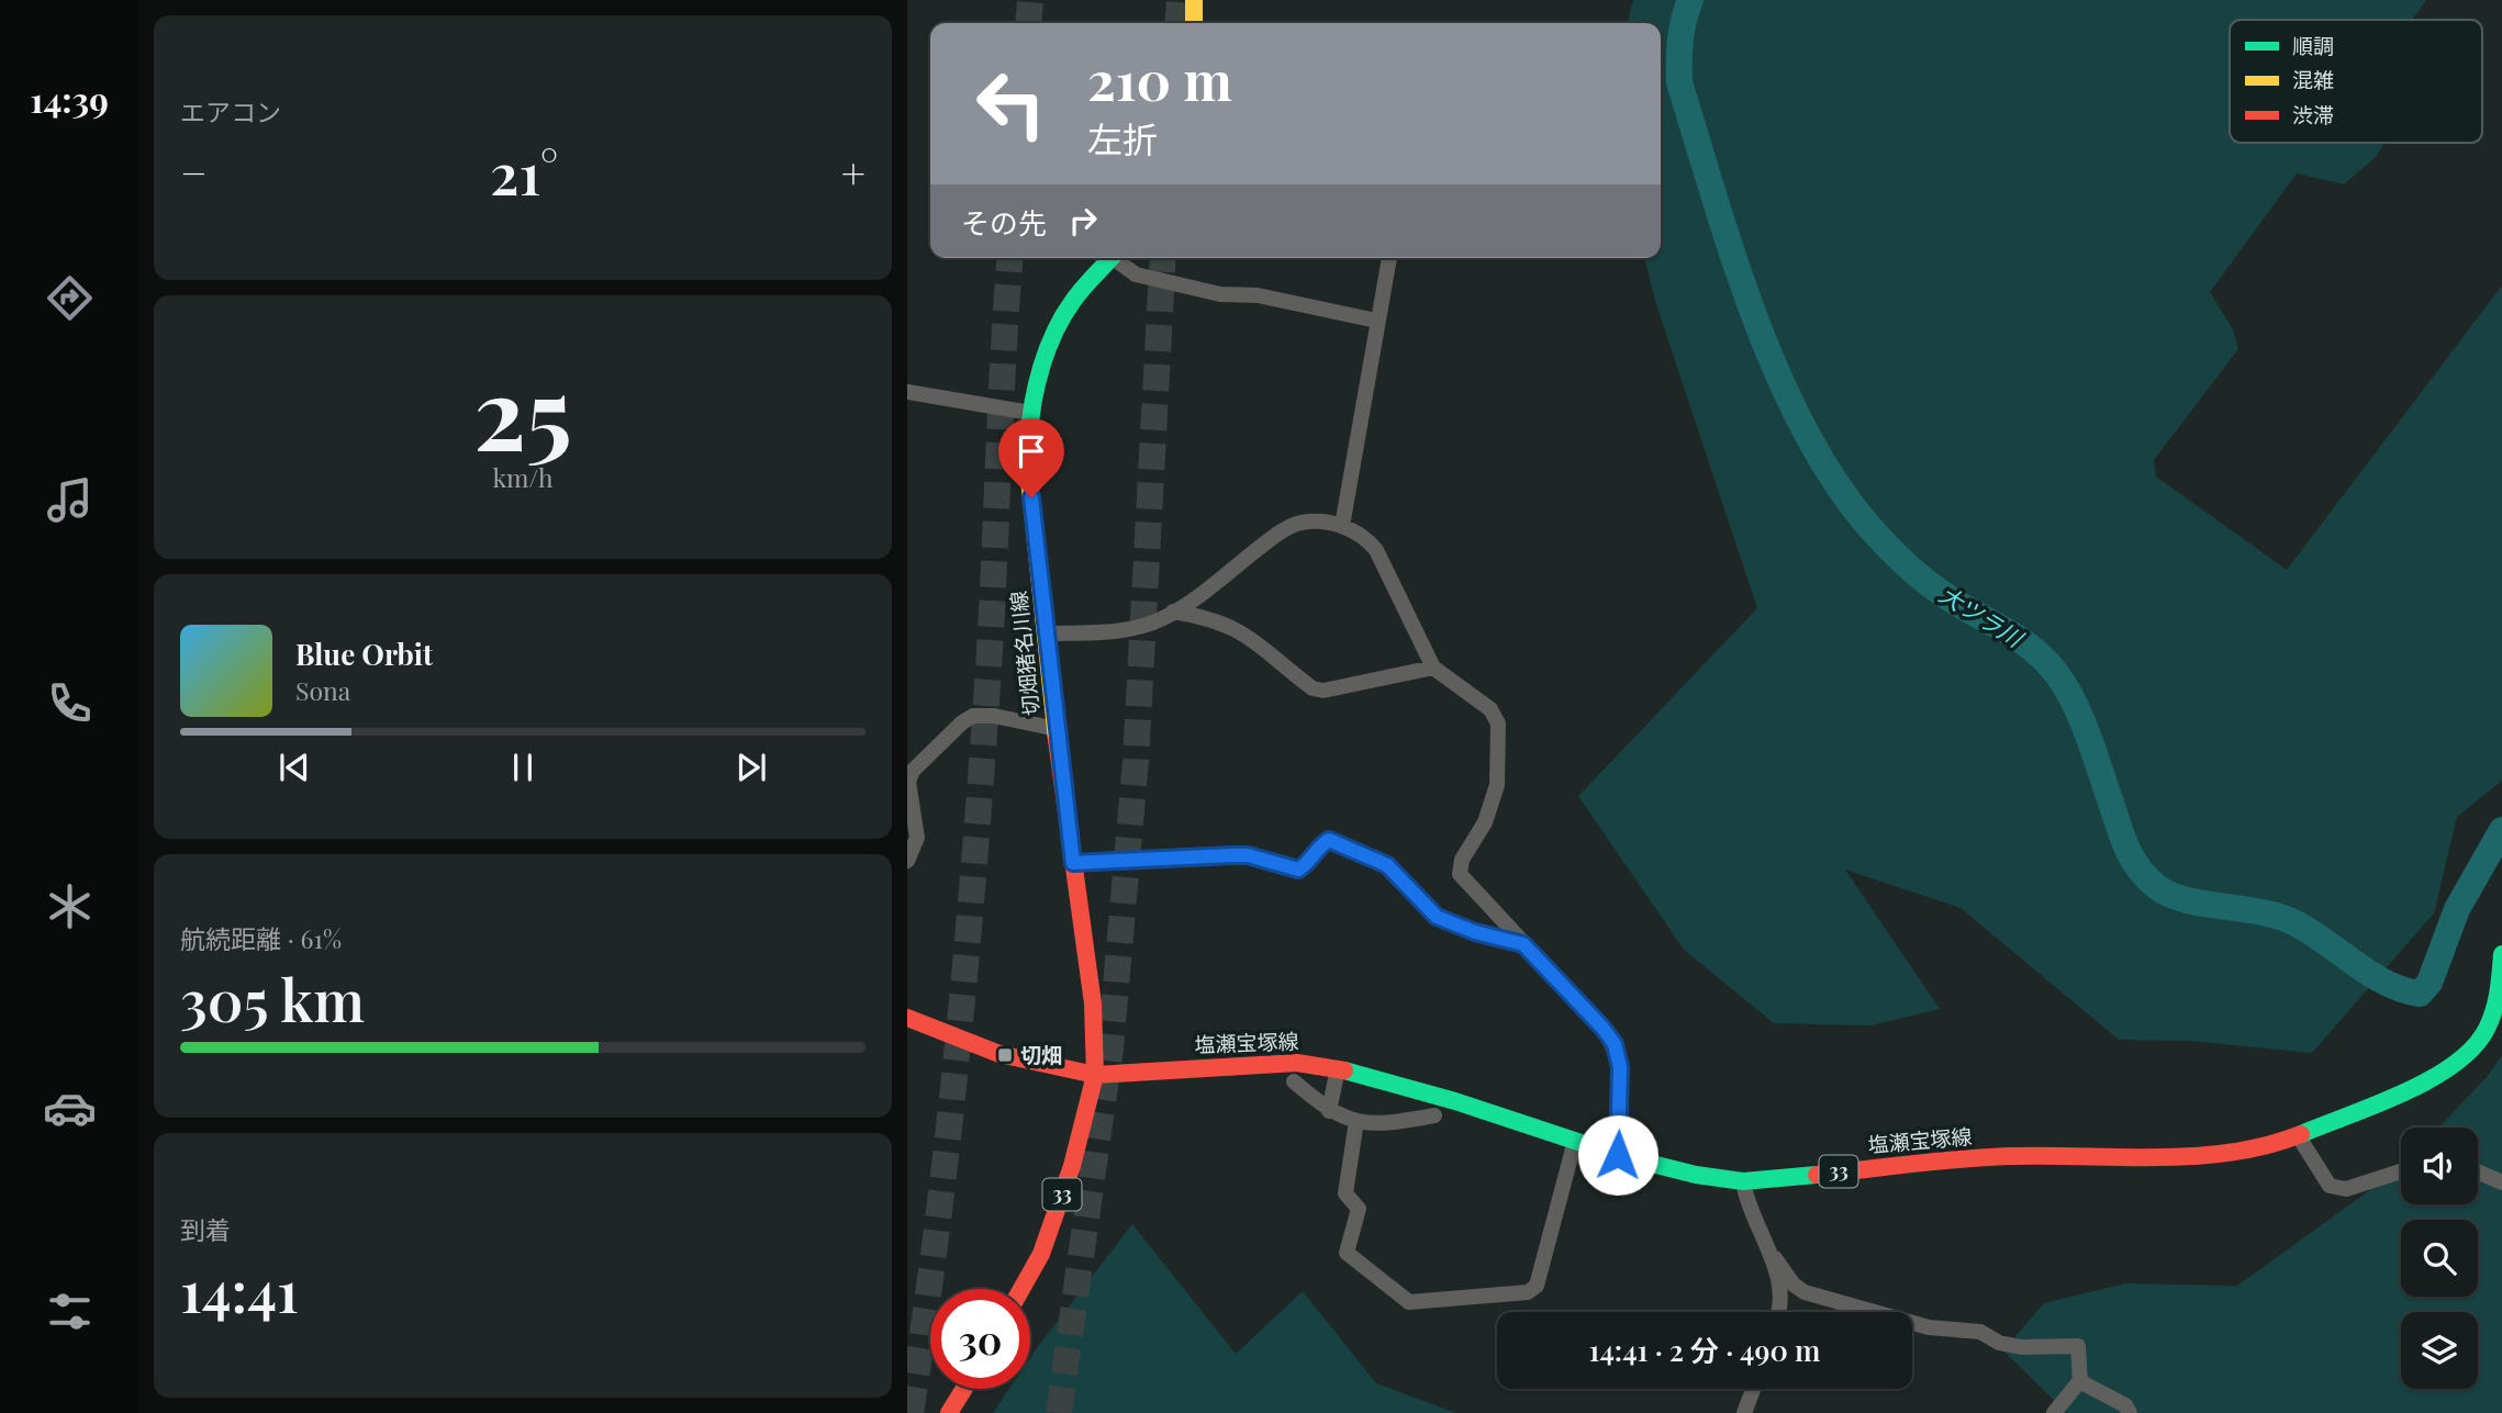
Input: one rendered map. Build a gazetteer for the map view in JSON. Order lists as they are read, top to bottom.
{
  "streets": {
    "main road": ["切畑猪名川線", "塩瀬宝塚線", "33"]
  },
  "crossings": [
    ["切畑猪名川線", "塩瀬宝塚線"],
    ["切畑猪名川線", "33"],
    ["塩瀬宝塚線", "33"]
  ],
  "water": ["大ツラ川"],
  "places": {
    "transit": ["切畑"]
  },
  "legend": ["順調", "混雑", "渋滞"],
  "page": {
    "tabs": "14:39",
    "tile": [
      "エアコン",
      ["25", "km/h"],
      ["航続距離 · 61%", "305 km"],
      ["到着", "14:41"]
    ],
    "turn": ["210 m", "左折"],
    "heat": ["−", "21°", "+"],
    "then": "その先",
    "song": ["Blue Orbit", "Sona"],
    "limit": "30",
    "trip": "14:41 · 2 分 · 490 m"
  }
}
